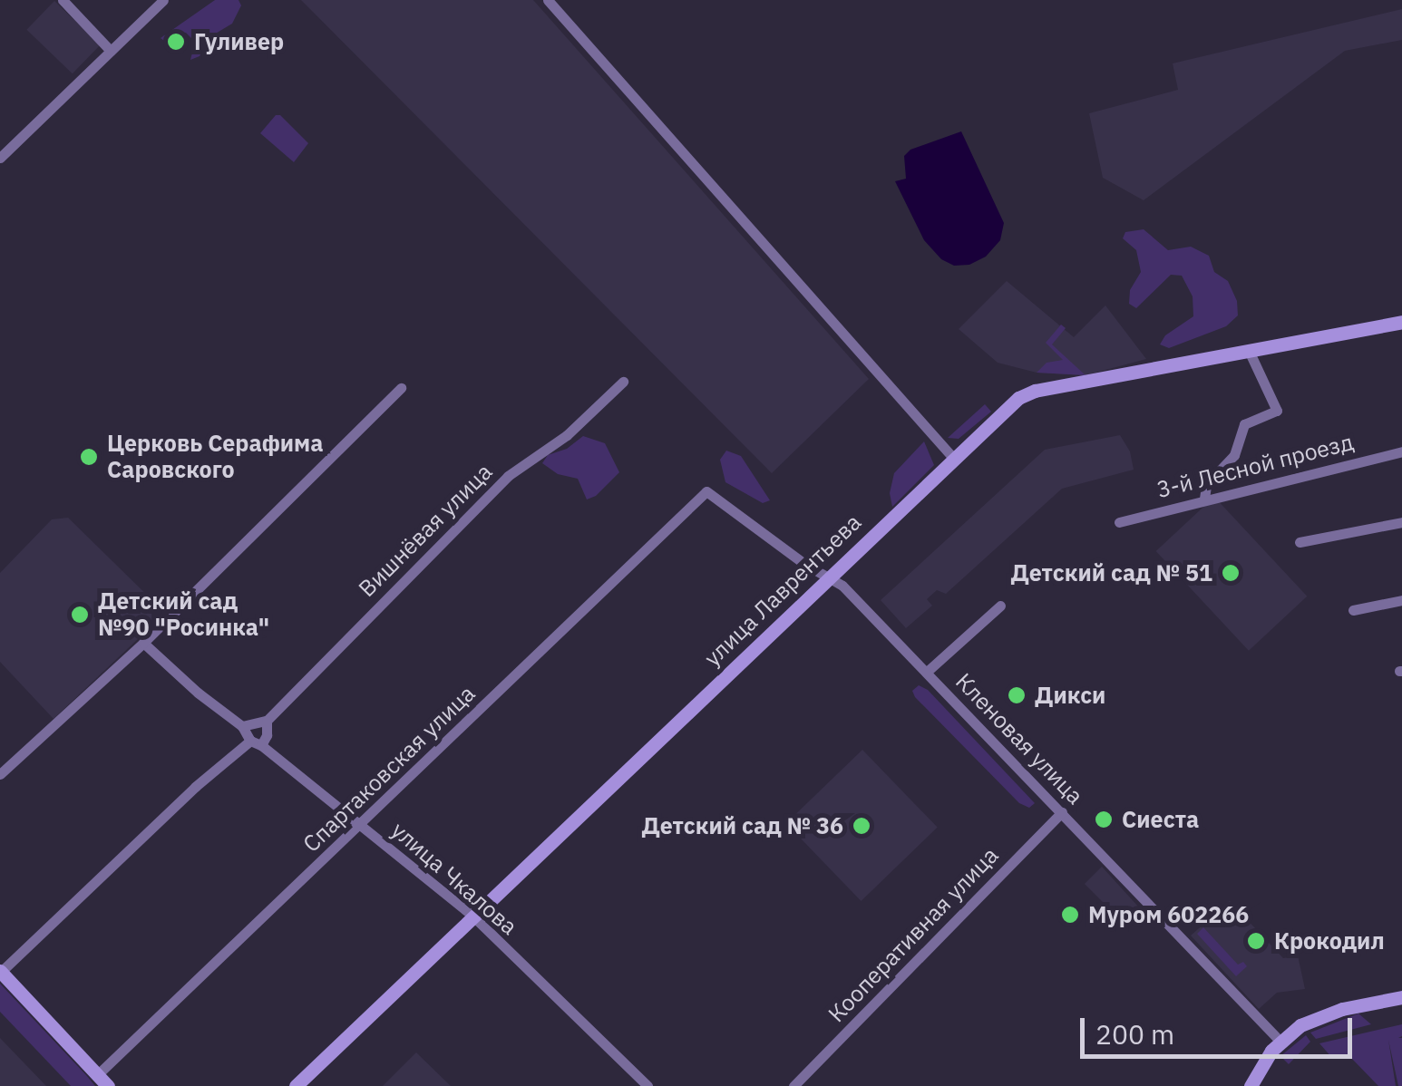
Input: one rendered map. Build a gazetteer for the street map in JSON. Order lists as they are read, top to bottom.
{
  "streets": {
    "street": [
      "3-й Лесной проезд",
      "Вишнёвая улица",
      "улица Лаврентьева",
      "Кленовая улица",
      "Спартаковская улица",
      "улица Чкалова",
      "Кооперативная улица"
    ]
  },
  "crossings": [
    ["улица Лаврентьева", "Кленовая улица"],
    ["улица Лаврентьева", "улица Чкалова"],
    ["Кленовая улица", "Спартаковская улица"],
    ["Кленовая улица", "Кооперативная улица"],
    ["Спартаковская улица", "улица Чкалова"]
  ],
  "places": [
    "Гуливер",
    "Церковь Серафима Саровского",
    "Детский сад № 51",
    "Детский сад №90 \"Росинка\"",
    "Дикси",
    "Сиеста",
    "Детский сад № 36",
    "Муром 602266",
    "Крокодил"
  ],
  "scale_bar": "200 m"
}
